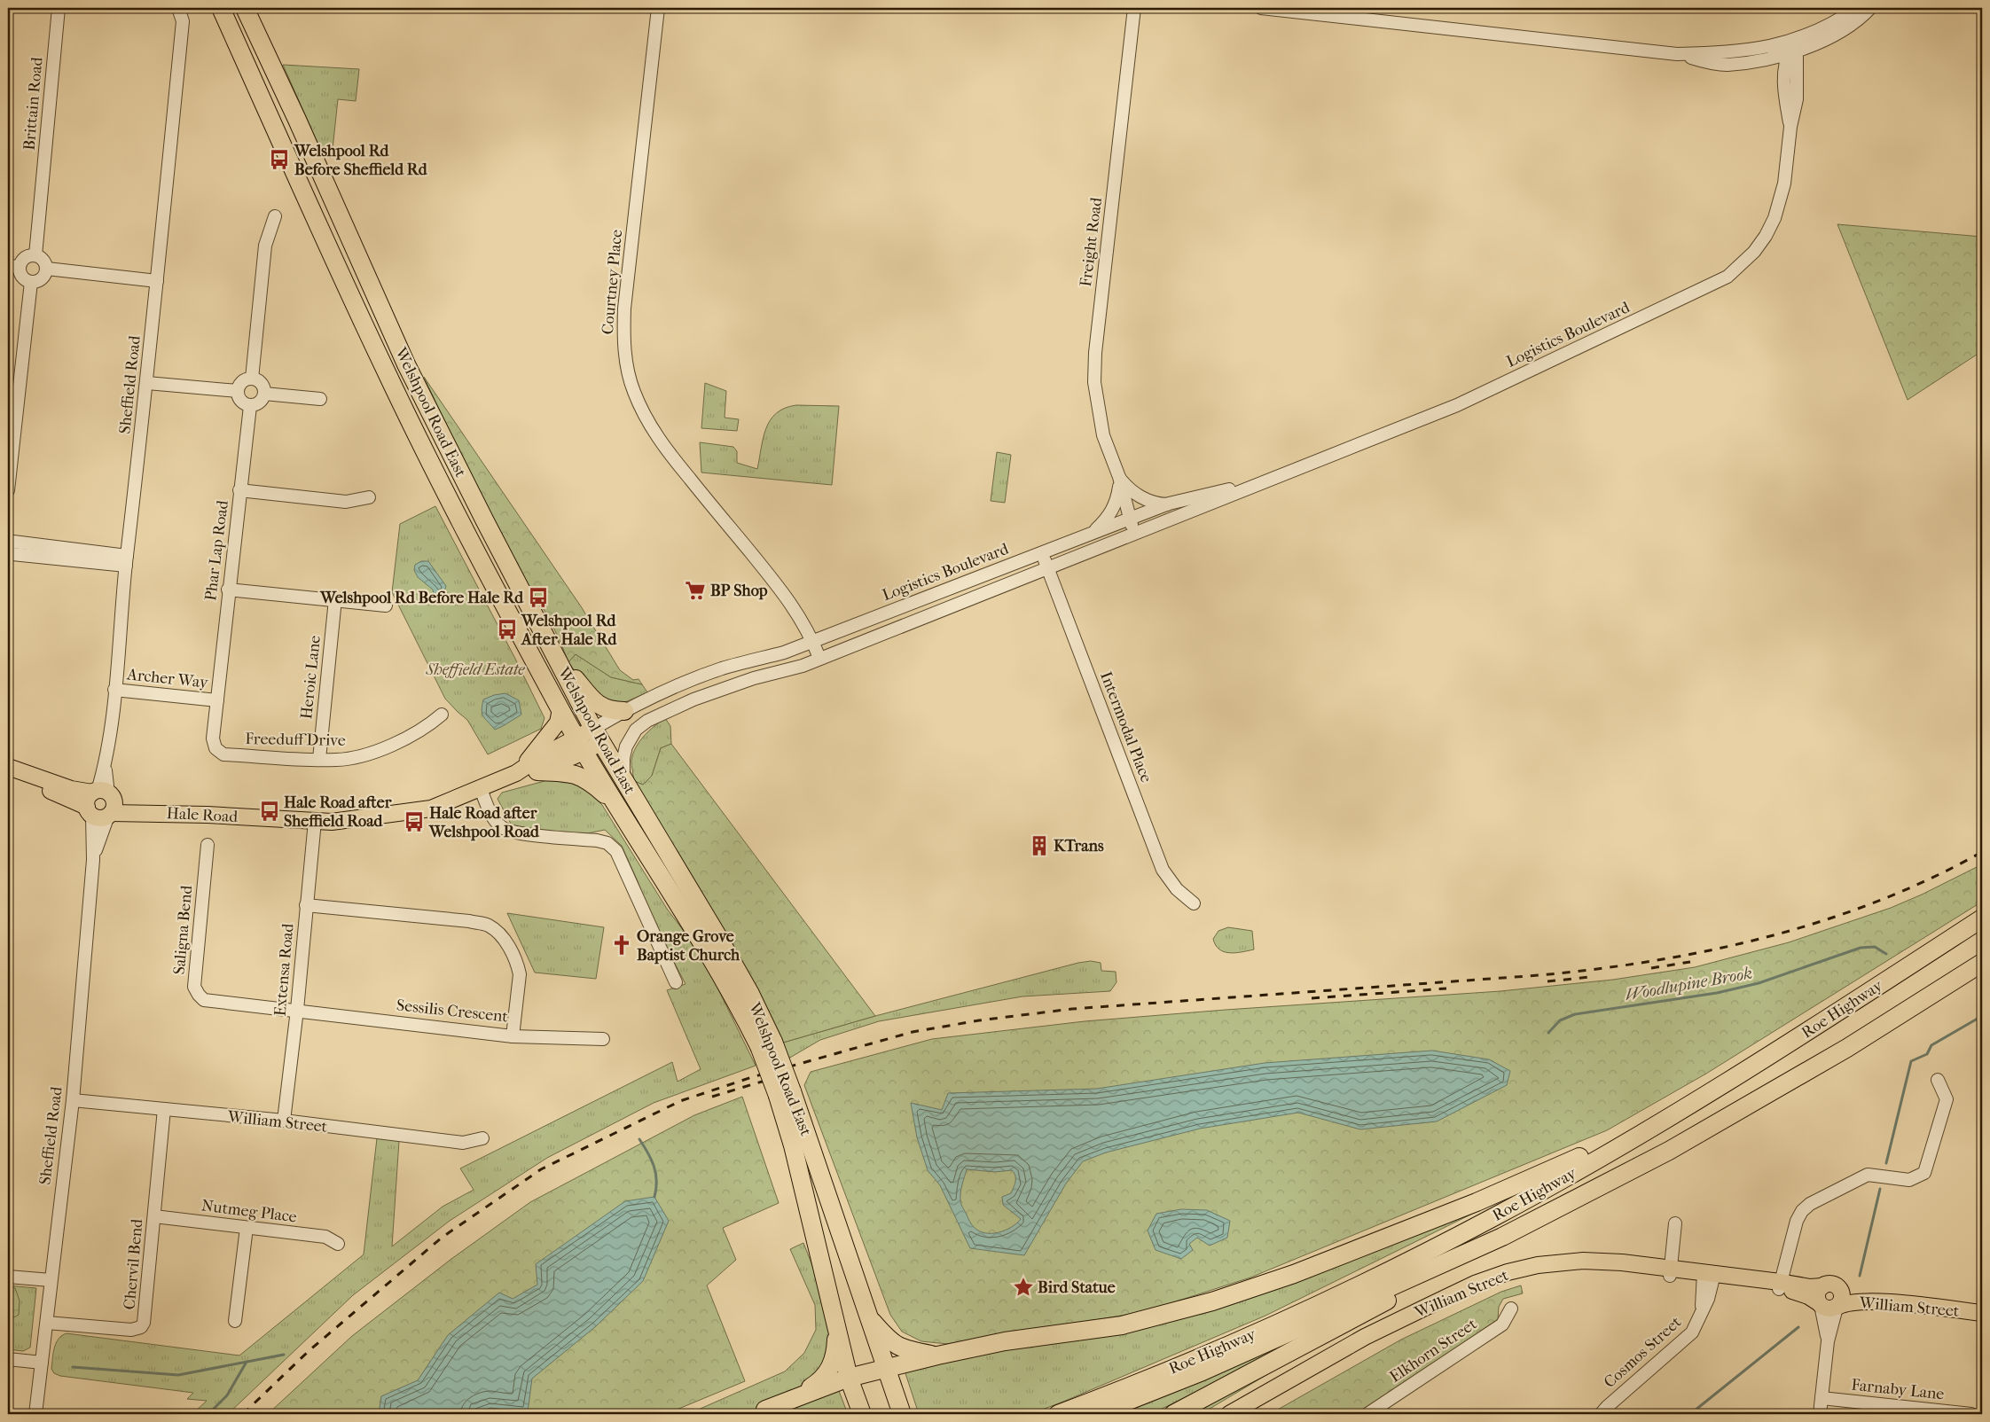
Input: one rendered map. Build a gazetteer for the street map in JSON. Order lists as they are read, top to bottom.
{
  "streets": {
    "highway": ["Welshpool Road East", "Roe Highway"],
    "main road": ["Hale Road", "William Street"],
    "street": [
      "Brittain Road",
      "Freight Road",
      "Courtney Place",
      "Logistics Boulevard",
      "Sheffield Road",
      "Phar Lap Road",
      "Heroic Lane",
      "Archer Way",
      "Intermodal Place",
      "Freeduff Drive",
      "Saligna Bend",
      "Extensa Road",
      "Sessilis Crescent",
      "Nutmeg Place",
      "Chervil Bend",
      "Elkhorn Street",
      "Cosmos Street",
      "Farnaby Lane"
    ]
  },
  "crossings": [
    ["Freight Road", "Logistics Boulevard"],
    ["Courtney Place", "Logistics Boulevard"],
    ["Logistics Boulevard", "Welshpool Road East"],
    ["Logistics Boulevard", "Intermodal Place"],
    ["Logistics Boulevard", "Hale Road"],
    ["Sheffield Road", "Archer Way"],
    ["Sheffield Road", "Hale Road"],
    ["Sheffield Road", "William Street"],
    ["Sheffield Road", "Chervil Bend"],
    ["Welshpool Road East", "Hale Road"],
    ["Phar Lap Road", "Archer Way"],
    ["Phar Lap Road", "Freeduff Drive"],
    ["Heroic Lane", "Freeduff Drive"],
    ["Archer Way", "Freeduff Drive"],
    ["Hale Road", "Extensa Road"],
    ["Saligna Bend", "Extensa Road"],
    ["Saligna Bend", "Sessilis Crescent"],
    ["Extensa Road", "Sessilis Crescent"],
    ["Extensa Road", "William Street"],
    ["William Street", "Chervil Bend"],
    ["William Street", "Cosmos Street"],
    ["Nutmeg Place", "Chervil Bend"]
  ],
  "water": ["Woodlupine Brook"],
  "parks": ["Sheffield Estate"],
  "places": {
    "bus stop": [
      "Welshpool Rd Before Sheffield Rd",
      "Welshpool Rd Before Hale Rd",
      "Welshpool Rd After Hale Rd",
      "Hale Road after Sheffield Road",
      "Hale Road after Welshpool Road"
    ],
    "supermarket": ["BP Shop"],
    "building": ["KTrans"],
    "church": ["Orange Grove Baptist Church"],
    "place": ["Bird Statue"]
  }
}
